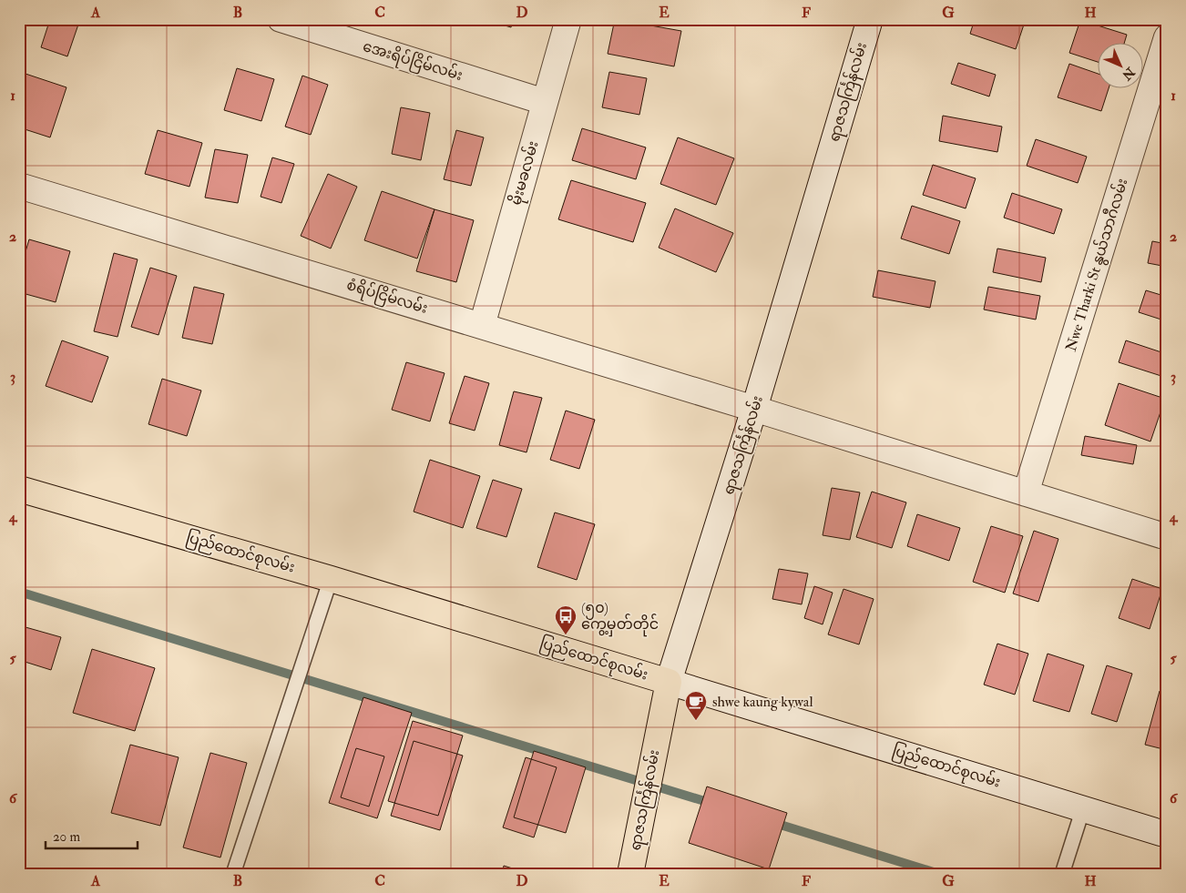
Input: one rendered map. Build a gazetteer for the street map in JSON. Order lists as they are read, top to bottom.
{
  "streets": {
    "main road": ["ရာဇသင်္ကြန်လမ်း", "ပြည်ထောင်စုလမ်း"],
    "street": [
      "အေးရိပ်ငြိမ်လမ်း",
      "မိုးမခလမ်း",
      "Nwe Tharki St နွယ်သာဂီလမ်း",
      "စံရိပ်ငြိမ်လမ်း"
    ]
  },
  "crossings": [
    ["အေးရိပ်ငြိမ်လမ်း", "မိုးမခလမ်း"],
    ["ရာဇသင်္ကြန်လမ်း", "စံရိပ်ငြိမ်လမ်း"],
    ["ရာဇသင်္ကြန်လမ်း", "ပြည်ထောင်စုလမ်း"],
    ["မိုးမခလမ်း", "စံရိပ်ငြိမ်လမ်း"],
    ["Nwe Tharki St နွယ်သာဂီလမ်း", "စံရိပ်ငြိမ်လမ်း"]
  ],
  "places": {
    "bus stop": ["(၅၀) ကွေ့မှတ်တိုင်"],
    "cafe": ["shwe kaung kywal"]
  },
  "scale_bar": "20 m",
  "north": "bottom right",
  "grid": {
    "columns": [
      "A",
      "B",
      "C",
      "D",
      "E",
      "F",
      "G",
      "H"
    ],
    "rows": [
      "1",
      "2",
      "3",
      "4",
      "5",
      "6"
    ]
  }
}
